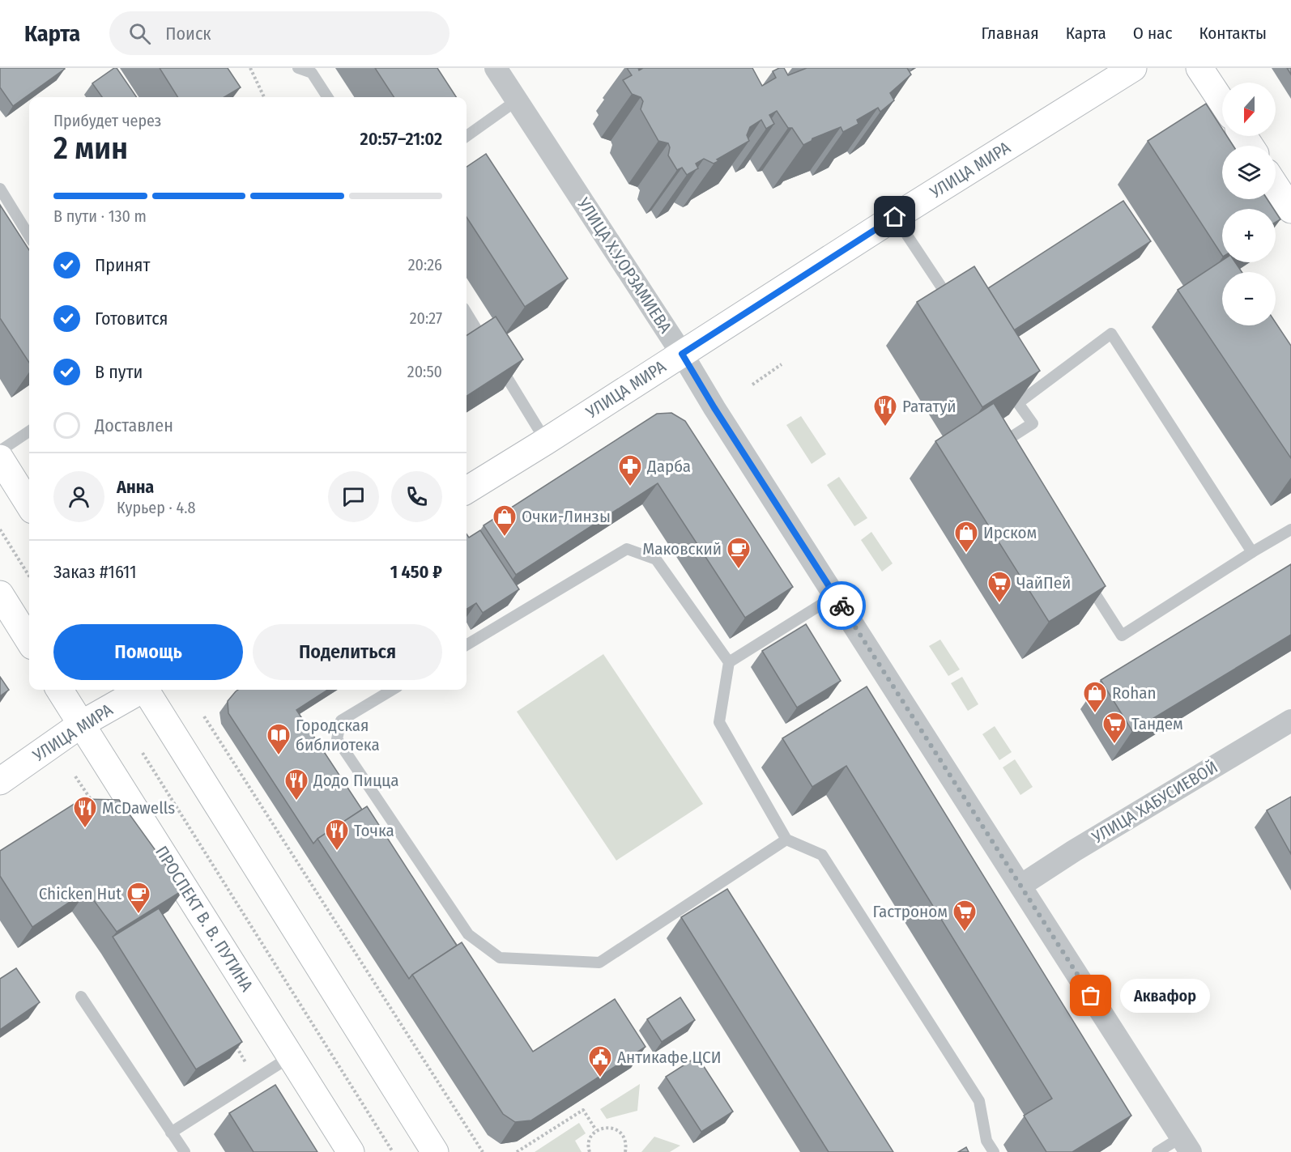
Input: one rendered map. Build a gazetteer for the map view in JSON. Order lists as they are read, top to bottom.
{
  "streets": {
    "main road": ["УЛИЦА МИРА", "ПРОСПЕКТ В. В. ПУТИНА"],
    "street": ["УЛИЦА Х.У.ОРЗАМИЕВА", "УЛИЦА ХАБУСИЕВОЙ"]
  },
  "crossings": [
    ["УЛИЦА МИРА", "УЛИЦА Х.У.ОРЗАМИЕВА"],
    ["УЛИЦА МИРА", "ПРОСПЕКТ В. В. ПУТИНА"],
    ["УЛИЦА Х.У.ОРЗАМИЕВА", "УЛИЦА ХАБУСИЕВОЙ"]
  ],
  "places": {
    "restaurant": [
      "Рататуй",
      "Додо Пицца",
      "McDawells",
      "Точка"
    ],
    "pharmacy": ["Дарба"],
    "shop": ["Очки-Линзы", "Ирском", "Rohan"],
    "cafe": ["Маковский", "Chicken Hut"],
    "supermarket": ["ЧайПей", "Тандем", "Гастроном"],
    "library": ["Городская библиотека"],
    "other": ["Аквафор"],
    "public building": ["Антикафе ЦСИ"]
  },
  "north": "bottom",
  "page": {
    "header": "Карта",
    "search": "Поиск",
    "nav": [
      "Главная",
      "Карта",
      "О нас",
      "Контакты"
    ],
    "map_buttons": ["+", "−"],
    "heading": ["2 мин", "Прибудет через", "20:57–21:02"],
    "panel": [
      "Анна",
      "Курьер · 4.8",
      "Заказ #1611",
      "1 450 ₽"
    ],
    "bar": "В пути · 130 m",
    "list": [
      ["Принят", "20:26"],
      ["Готовится", "20:27"],
      ["В пути", "20:50"],
      "Доставлен"
    ],
    "buttons": ["Помощь", "Поделиться"],
    "bubble": "Аквафор"
  }
}
